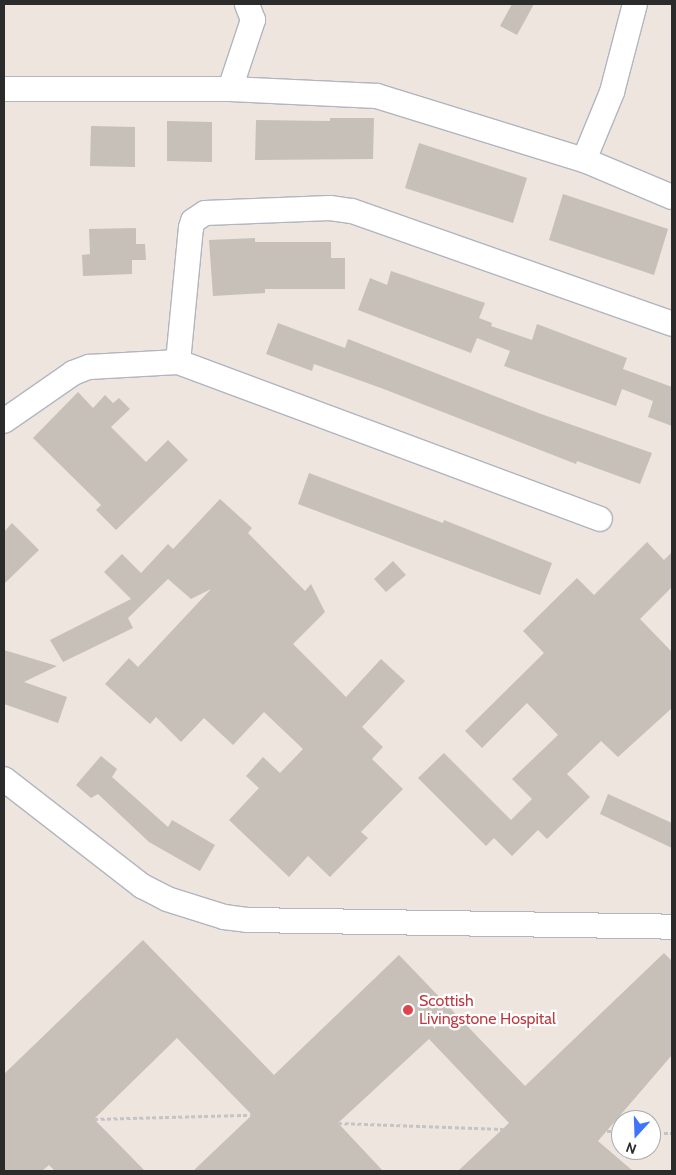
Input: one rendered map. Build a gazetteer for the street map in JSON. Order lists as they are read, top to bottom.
{
  "places": ["Scottish Livingstone Hospital"],
  "north": "bottom"
}
